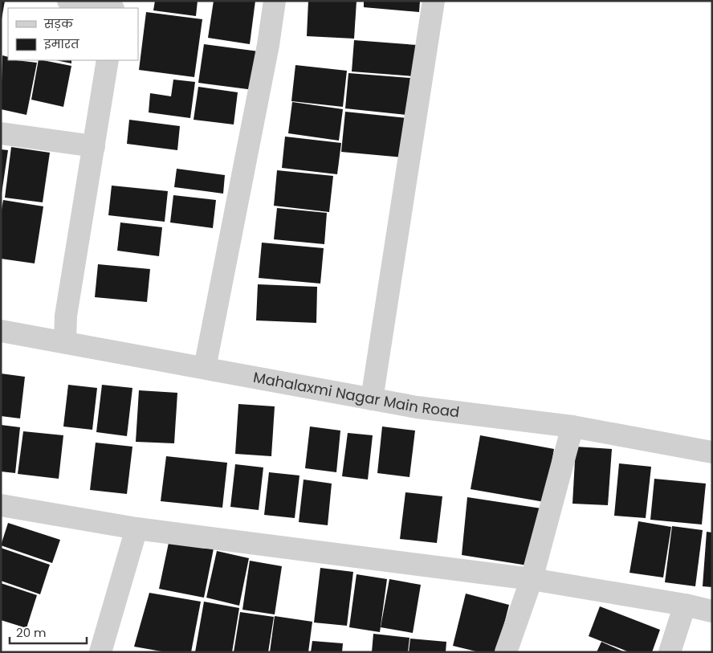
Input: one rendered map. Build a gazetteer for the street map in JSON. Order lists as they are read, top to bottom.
{
  "streets": {
    "street": ["Mahalaxmi Nagar Main Road"]
  },
  "legend": ["सड़क", "इमारत"],
  "scale_bar": "20 m"
}
